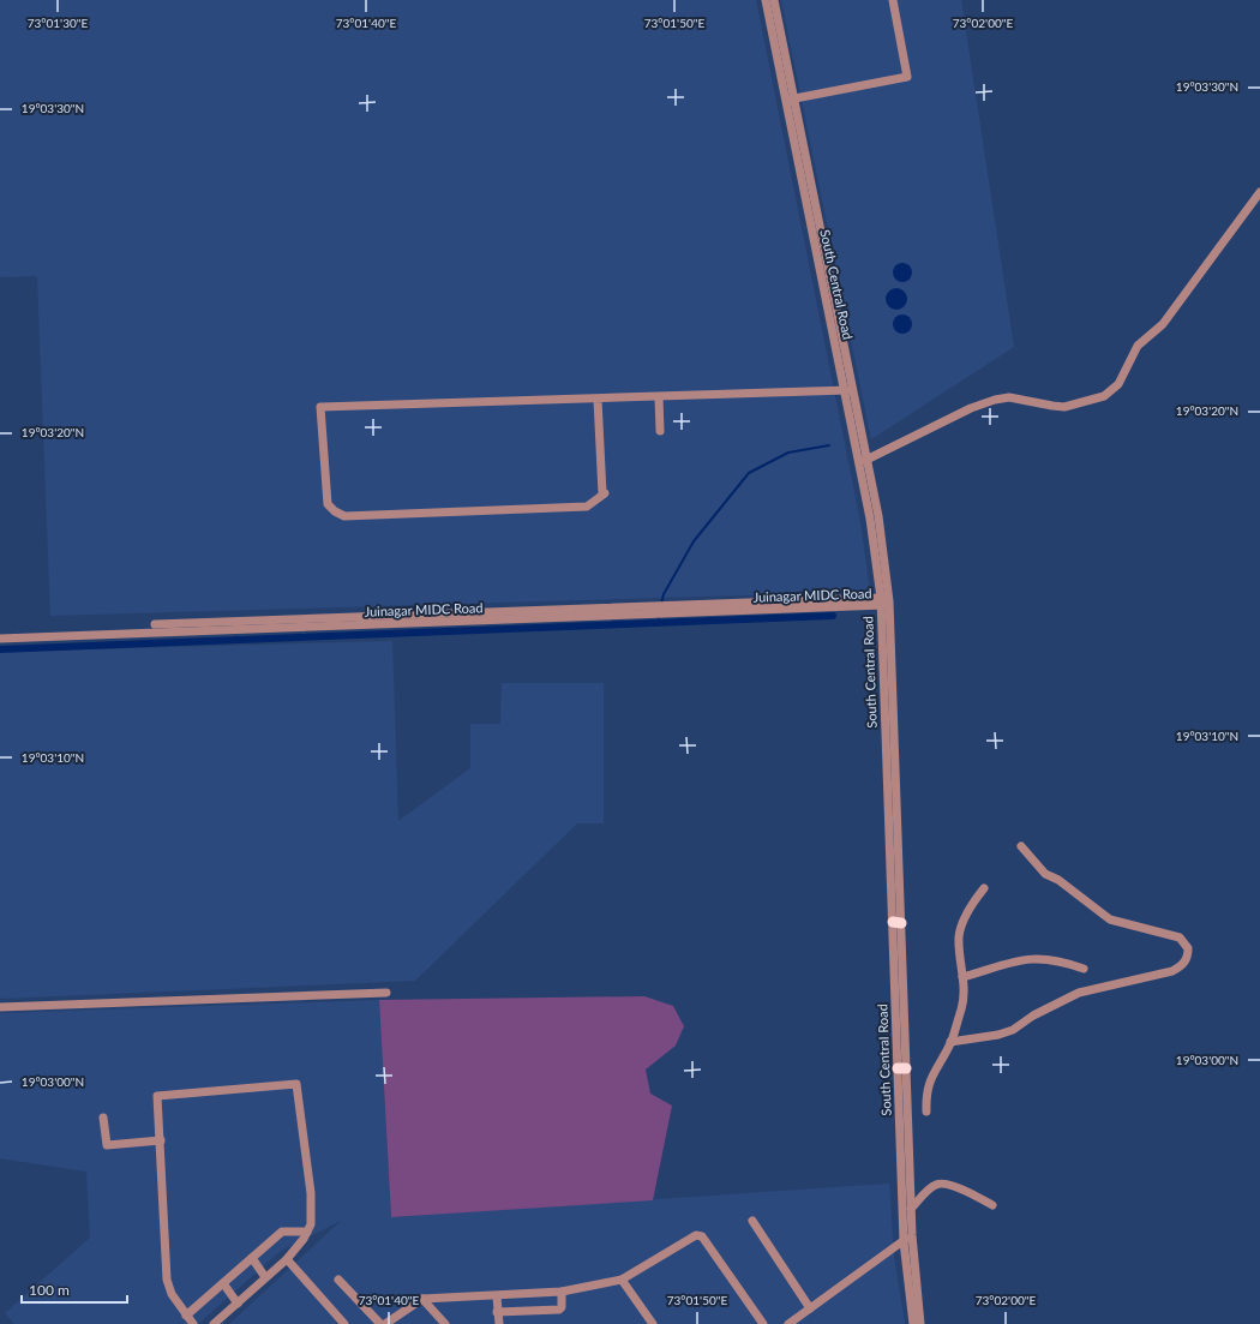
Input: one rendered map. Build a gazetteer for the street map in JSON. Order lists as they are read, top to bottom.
{
  "streets": {
    "street": ["South Central Road", "Juinagar MIDC Road"]
  },
  "crossings": [
    ["South Central Road", "Juinagar MIDC Road"]
  ],
  "scale_bar": "100 m",
  "coordinates": [
    "73°01'30\"E",
    "73°01'40\"E",
    "73°01'50\"E",
    "73°02'00\"E",
    "19°03'30\"N",
    "19°03'20\"N",
    "19°03'10\"N",
    "19°03'00\"N"
  ]
}
